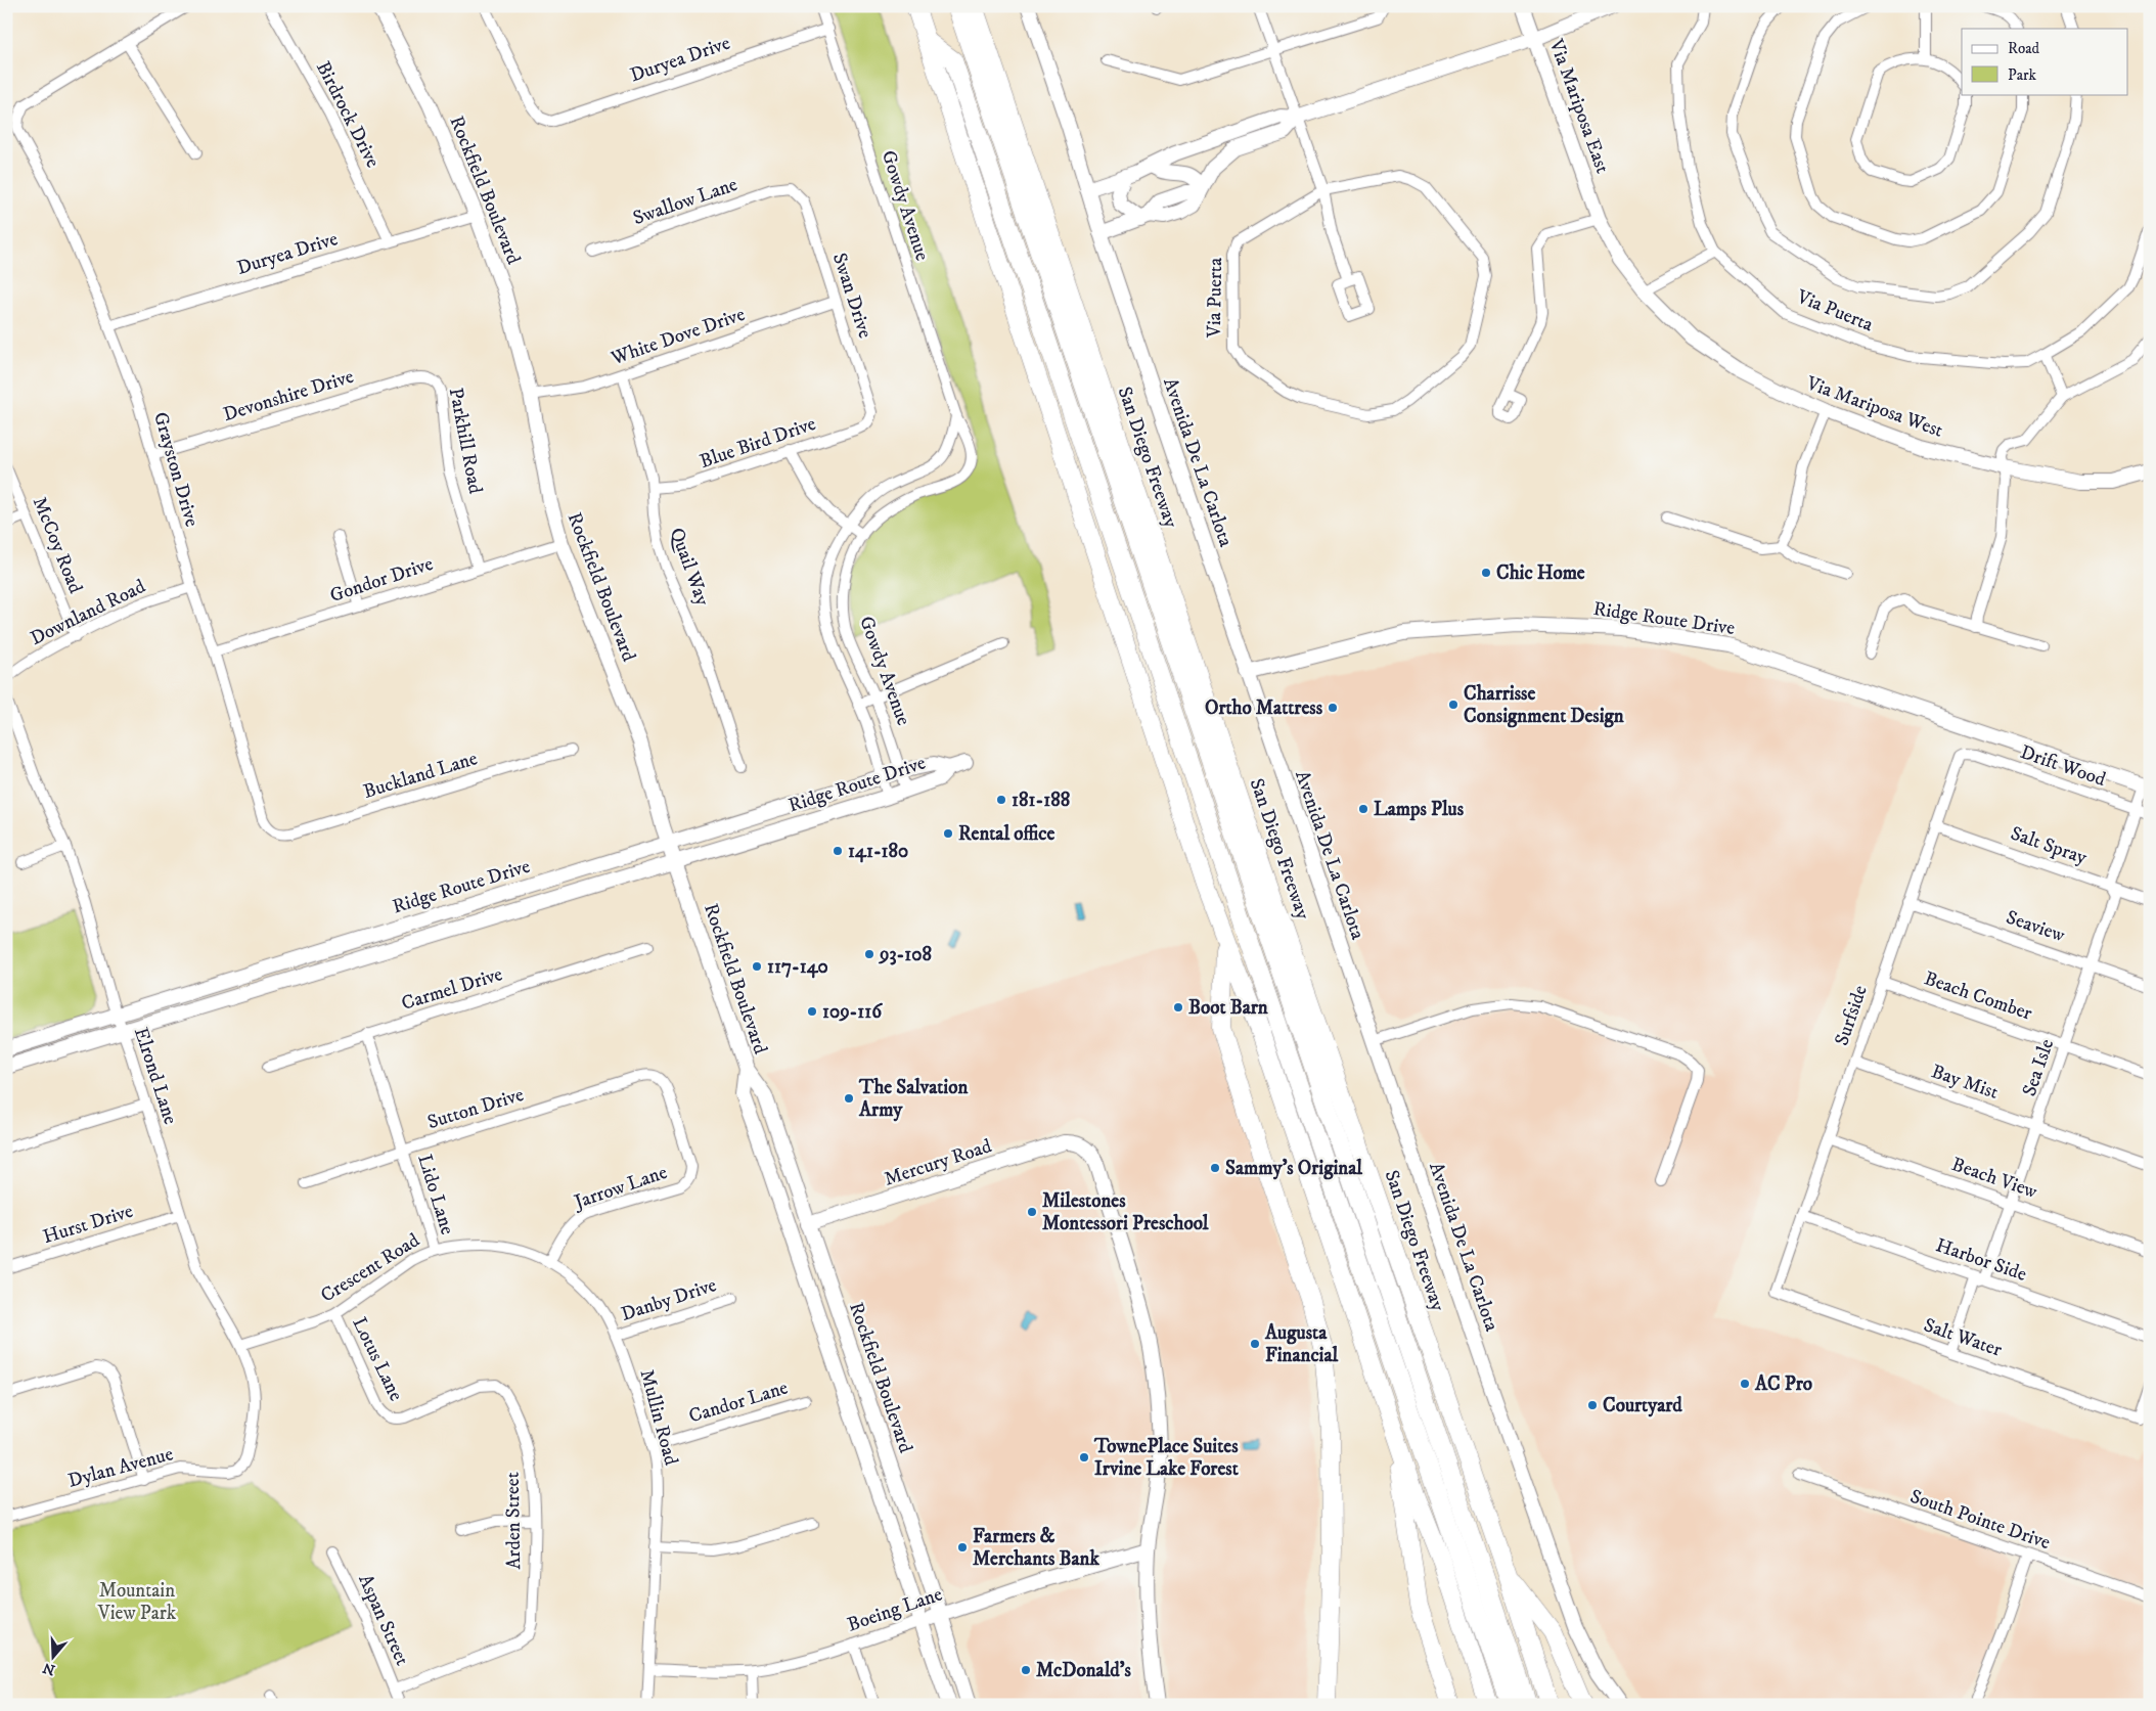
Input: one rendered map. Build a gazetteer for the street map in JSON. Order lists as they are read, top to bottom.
{
  "streets": {
    "highway": ["San Diego Freeway"],
    "main road": [
      "Via Mariposa East",
      "Rockfield Boulevard",
      "Via Mariposa West",
      "Avenida De La Carlota",
      "Ridge Route Drive",
      "Mercury Road",
      "Boeing Lane"
    ],
    "street": [
      "Duryea Drive",
      "Birdrock Drive",
      "Swallow Lane",
      "Gowdy Avenue",
      "Swan Drive",
      "Via Puerta",
      "White Dove Drive",
      "Devonshire Drive",
      "Parkhill Road",
      "Blue Bird Drive",
      "Grayston Drive",
      "McCoy Road",
      "Quail Way",
      "Gondor Drive",
      "Downland Road",
      "Drift Wood",
      "Buckland Lane",
      "Salt Spray",
      "Seaview",
      "Carmel Drive",
      "Beach Comber",
      "Surfside",
      "Sea Isle",
      "Elrond Lane",
      "Bay Mist",
      "Sutton Drive",
      "Beach View",
      "Jarrow Lane",
      "Lido Lane",
      "Hurst Drive",
      "Harbor Side",
      "Crescent Road",
      "Danby Drive",
      "Salt Water",
      "Lotus Lane",
      "Candor Lane",
      "Mullin Road",
      "Dylan Avenue",
      "South Pointe Drive",
      "Arden Street",
      "Aspan Street"
    ]
  },
  "crossings": [
    ["Duryea Drive", "Birdrock Drive"],
    ["Duryea Drive", "Rockfield Boulevard"],
    ["Duryea Drive", "Gowdy Avenue"],
    ["Duryea Drive", "Grayston Drive"],
    ["Via Mariposa East", "Via Mariposa West"],
    ["Rockfield Boulevard", "White Dove Drive"],
    ["Rockfield Boulevard", "Gondor Drive"],
    ["Rockfield Boulevard", "Ridge Route Drive"],
    ["Rockfield Boulevard", "Mercury Road"],
    ["Rockfield Boulevard", "Boeing Lane"],
    ["Swallow Lane", "Swan Drive"],
    ["Gowdy Avenue", "Ridge Route Drive"],
    ["Swan Drive", "White Dove Drive"],
    ["Swan Drive", "Blue Bird Drive"],
    ["White Dove Drive", "Quail Way"],
    ["Devonshire Drive", "Parkhill Road"],
    ["Devonshire Drive", "Grayston Drive"],
    ["Parkhill Road", "Gondor Drive"],
    ["Blue Bird Drive", "Quail Way"],
    ["Avenida De La Carlota", "Ridge Route Drive"],
    ["Grayston Drive", "Gondor Drive"],
    ["Grayston Drive", "Downland Road"],
    ["Grayston Drive", "Buckland Lane"],
    ["McCoy Road", "Downland Road"],
    ["Ridge Route Drive", "Sea Isle"],
    ["Ridge Route Drive", "Elrond Lane"],
    ["Drift Wood", "Surfside"],
    ["Drift Wood", "Sea Isle"],
    ["Salt Spray", "Surfside"],
    ["Salt Spray", "Sea Isle"],
    ["Seaview", "Surfside"],
    ["Seaview", "Sea Isle"],
    ["Carmel Drive", "Lido Lane"],
    ["Beach Comber", "Surfside"],
    ["Beach Comber", "Sea Isle"],
    ["Surfside", "Bay Mist"],
    ["Surfside", "Beach View"],
    ["Surfside", "Harbor Side"],
    ["Surfside", "Salt Water"],
    ["Sea Isle", "Bay Mist"],
    ["Sea Isle", "Beach View"],
    ["Sea Isle", "Harbor Side"],
    ["Sea Isle", "Salt Water"],
    ["Elrond Lane", "Hurst Drive"],
    ["Elrond Lane", "Crescent Road"],
    ["Elrond Lane", "Dylan Avenue"],
    ["Sutton Drive", "Jarrow Lane"],
    ["Sutton Drive", "Lido Lane"],
    ["Mercury Road", "Boeing Lane"],
    ["Jarrow Lane", "Crescent Road"],
    ["Jarrow Lane", "Mullin Road"],
    ["Lido Lane", "Crescent Road"],
    ["Crescent Road", "Lotus Lane"],
    ["Crescent Road", "Mullin Road"],
    ["Danby Drive", "Mullin Road"],
    ["Lotus Lane", "Arden Street"],
    ["Candor Lane", "Mullin Road"],
    ["Mullin Road", "Boeing Lane"],
    ["Arden Street", "Aspan Street"]
  ],
  "parks": ["Mountain View Park"],
  "places": [
    "Chic Home",
    "Charrisse Consignment Design",
    "Ortho Mattress",
    "181-188",
    "Lamps Plus",
    "Rental office",
    "141-180",
    "93-108",
    "117-140",
    "Boot Barn",
    "109-116",
    "The Salvation Army",
    "Sammy's Original",
    "Milestones Montessori Preschool",
    "Augusta Financial",
    "AC Pro",
    "Courtyard",
    "TownePlace Suites Irvine Lake Forest",
    "Farmers & Merchants Bank",
    "McDonald's"
  ],
  "legend": ["Road", "Park"],
  "north": "bottom"
}
